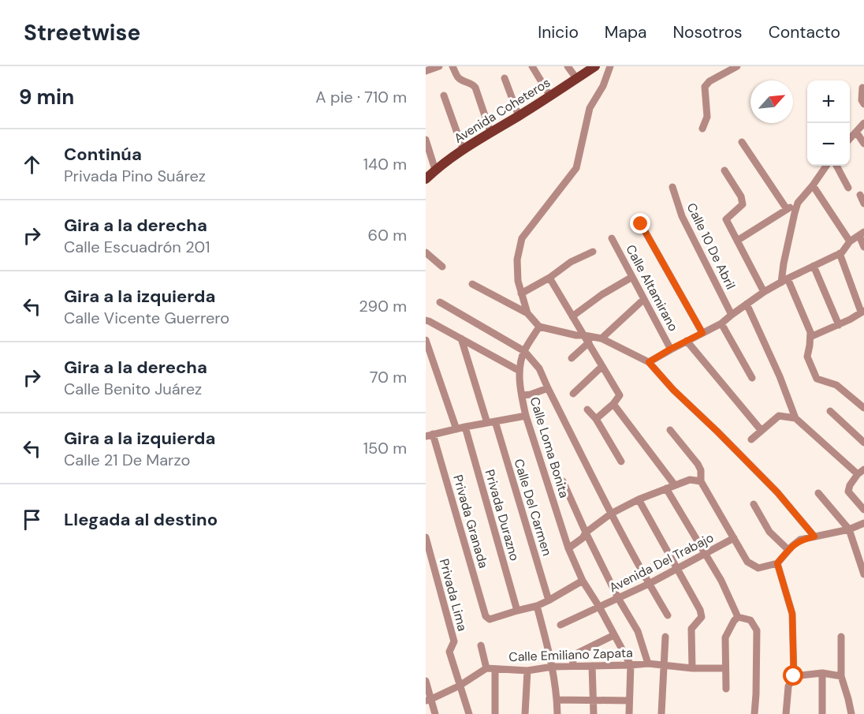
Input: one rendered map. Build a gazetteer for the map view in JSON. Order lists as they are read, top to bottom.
{
  "streets": {
    "main road": ["Avenida Coheteros"],
    "street": [
      "Calle 10 De Abril",
      "Calle Altamirano",
      "Calle Loma Bonita",
      "Calle Del Carmen",
      "Privada Durazno",
      "Privada Granada",
      "Avenida Del Trabajo",
      "Privada Lima",
      "Calle Emiliano Zapata"
    ]
  },
  "crossings": [
    ["Calle Loma Bonita", "Avenida Del Trabajo"],
    ["Calle Loma Bonita", "Calle Emiliano Zapata"],
    ["Privada Durazno", "Privada Granada"]
  ],
  "north": "top right",
  "page": {
    "header": "Streetwise",
    "nav": [
      "Inicio",
      "Mapa",
      "Nosotros",
      "Contacto"
    ],
    "heading": ["9 min", "A pie · 710 m"],
    "map_buttons": ["+", "−"],
    "list": [
      ["Continúa", "Privada Pino Suárez", "140 m"],
      ["Gira a la derecha", "Calle Escuadrón 201", "60 m"],
      ["Gira a la izquierda", "Calle Vicente Guerrero", "290 m"],
      ["Gira a la derecha", "Calle Benito Juárez", "70 m"],
      ["Gira a la izquierda", "Calle 21 De Marzo", "150 m"],
      "Llegada al destino"
    ]
  }
}
